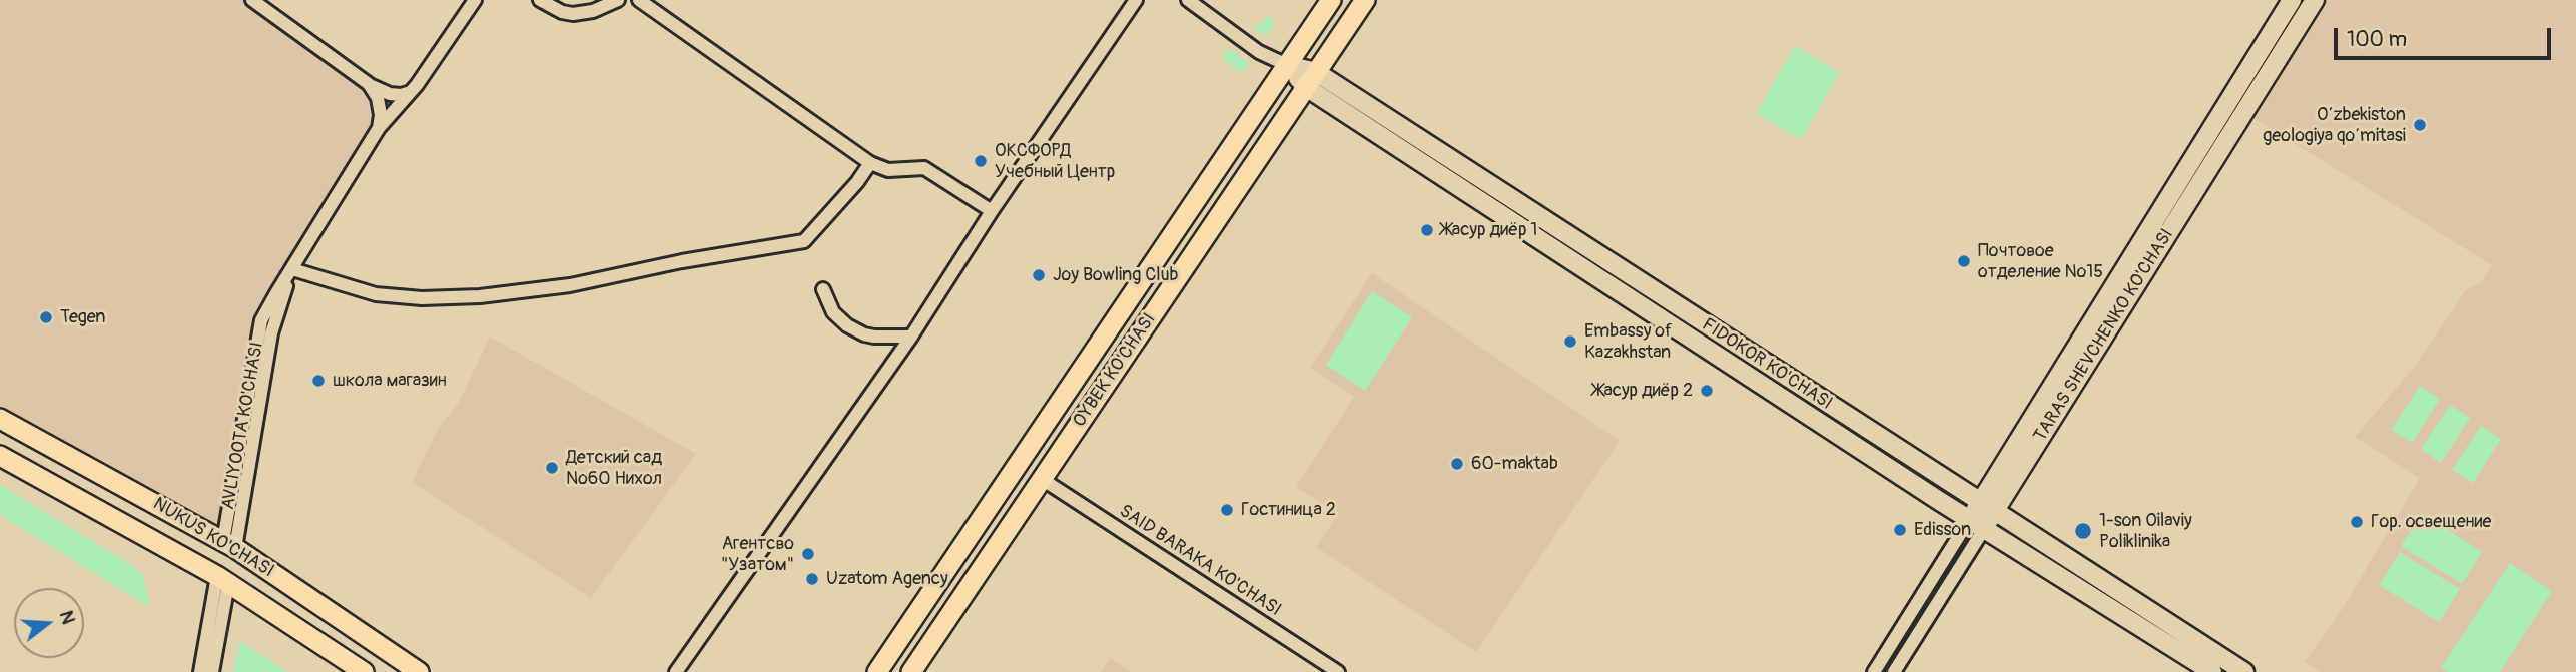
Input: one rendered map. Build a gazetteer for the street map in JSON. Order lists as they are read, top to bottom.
{
  "streets": {
    "main road": [
      "TARAS SHEVCHENKO KO'CHASI",
      "FIDOKOR KO'CHASI",
      "OYBEK KO'CHASI",
      "AVLIYOOTA KO'CHASI",
      "NUKUS KO'CHASI"
    ],
    "street": ["SAID BARAKA KO'CHASI"]
  },
  "crossings": [
    ["TARAS SHEVCHENKO KO'CHASI", "FIDOKOR KO'CHASI"],
    ["FIDOKOR KO'CHASI", "OYBEK KO'CHASI"],
    ["OYBEK KO'CHASI", "SAID BARAKA KO'CHASI"],
    ["AVLIYOOTA KO'CHASI", "NUKUS KO'CHASI"]
  ],
  "places": [
    "O‘zbekiston geologiya qo‘mitasi",
    "ОКСФОРД Учебный Центр",
    "Жасур диёр 1",
    "Почтовое отделение №15",
    "Joy Bowling Club",
    "Tegen",
    "Embassy of Kazakhstan",
    "школа магазин",
    "Жасур диёр 2",
    "60-maktab",
    "Детский сад №60 Нихол",
    "Гостиница 2",
    "Гор. освещение",
    "Edisson",
    "1-son Oilaviy Poliklinika",
    "Агентсво \"Узатом\"",
    "Uzatom Agency"
  ],
  "scale_bar": "100 m",
  "north": "right"
}
